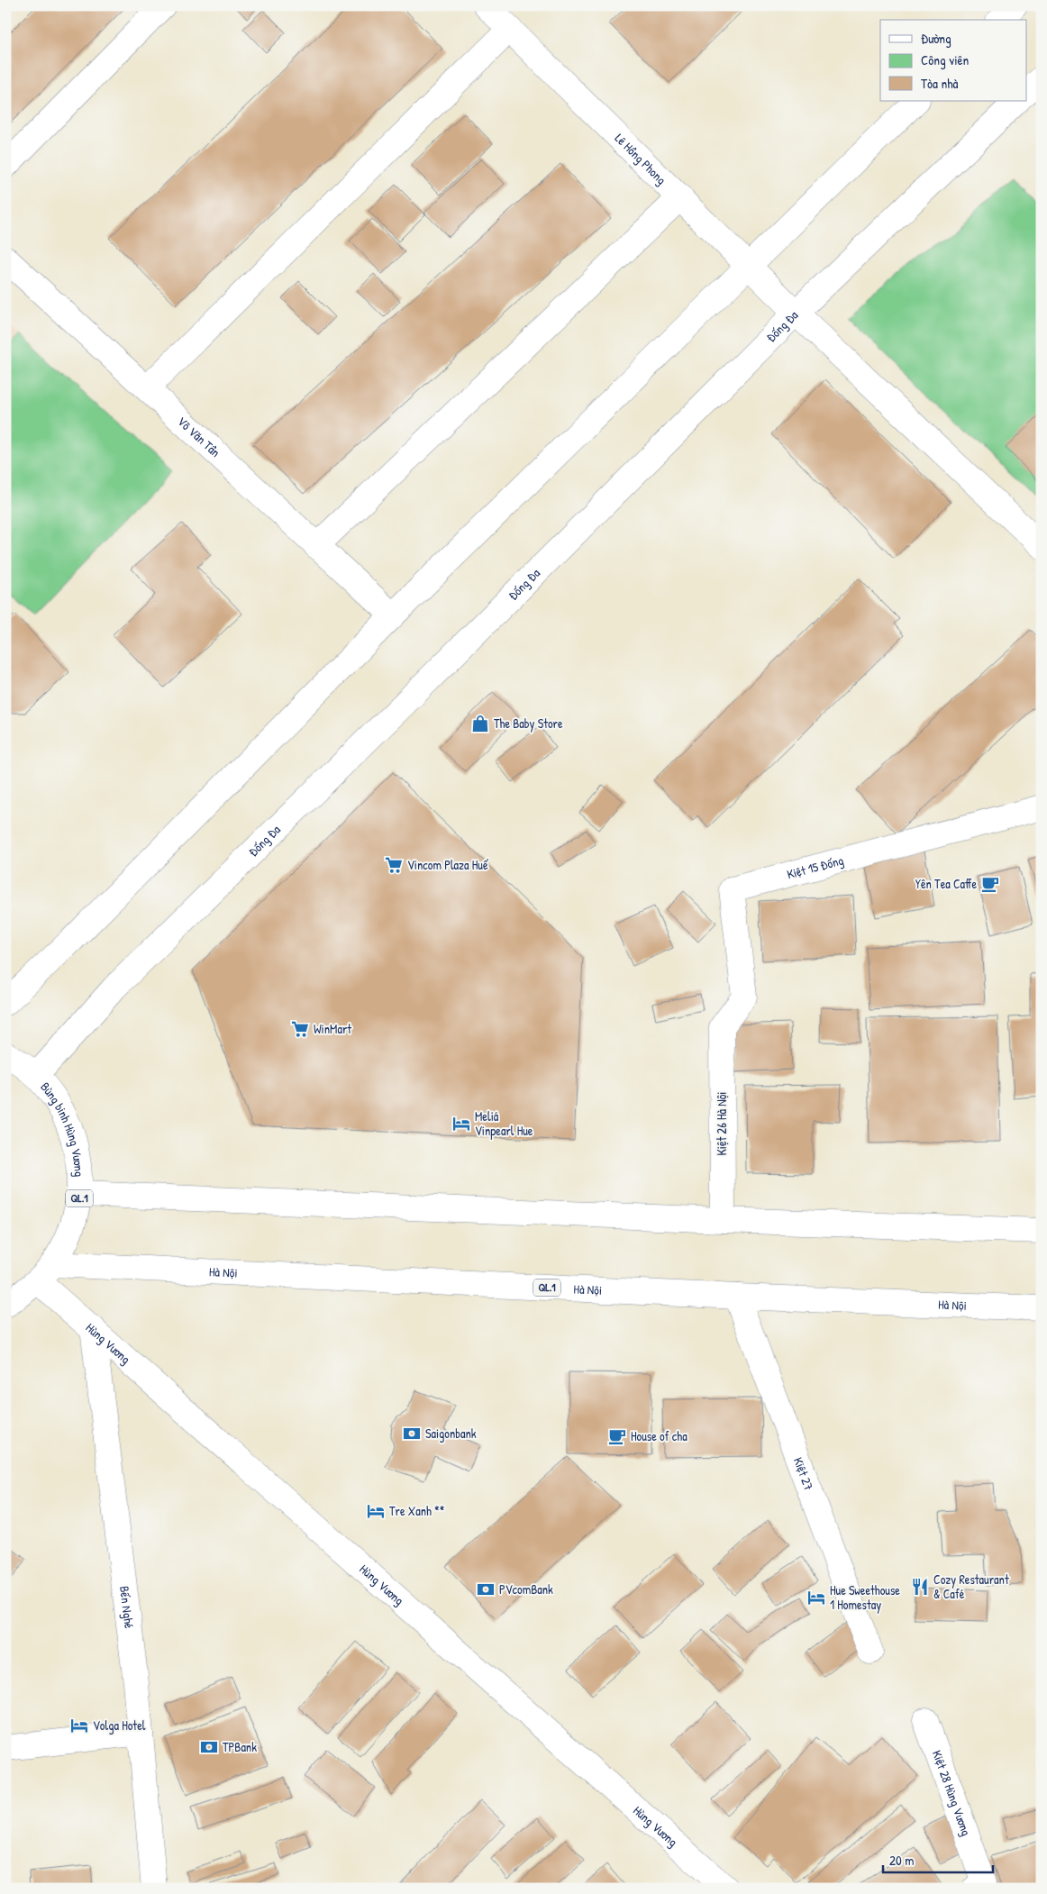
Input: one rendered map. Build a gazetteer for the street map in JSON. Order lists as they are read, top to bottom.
{
  "streets": {
    "street": [
      "Lê Hồng Phong",
      "Đống Đa",
      "Võ Văn Tần",
      "Kiệt 15 Đống",
      "Kiệt 26 Hà Nội",
      "Bùng binh Hùng Vương",
      "QL.1",
      "Hà Nội",
      "Hùng Vương",
      "Kiệt 27",
      "Bến Nghé",
      "Kiệt 28 Hùng Vương"
    ]
  },
  "crossings": [
    ["Lê Hồng Phong", "Đống Đa"],
    ["Đống Đa", "Bùng binh Hùng Vương"],
    ["Kiệt 15 Đống", "Kiệt 26 Hà Nội"],
    ["Kiệt 26 Hà Nội", "QL.1"],
    ["Bùng binh Hùng Vương", "QL.1"],
    ["Bùng binh Hùng Vương", "Hà Nội"],
    ["Bùng binh Hùng Vương", "Hùng Vương"],
    ["Hà Nội", "Hùng Vương"],
    ["Hà Nội", "Kiệt 27"],
    ["Hùng Vương", "Bến Nghé"]
  ],
  "places": {
    "shop": ["The Baby Store"],
    "supermarket": ["Vincom Plaza Huế", "WinMart"],
    "cafe": ["Yên Tea Caffe", "House of cha"],
    "hotel": [
      "Meliá Vinpearl Hue",
      "Tre Xanh **",
      "Hue Sweethouse 1 Homestay",
      "Volga Hotel"
    ],
    "bank": ["Saigonbank", "PVcomBank", "TPBank"],
    "restaurant": ["Cozy Restaurant & Café"]
  },
  "legend": ["Đường", "Công viên", "Tòa nhà"],
  "scale_bar": "20 m"
}
